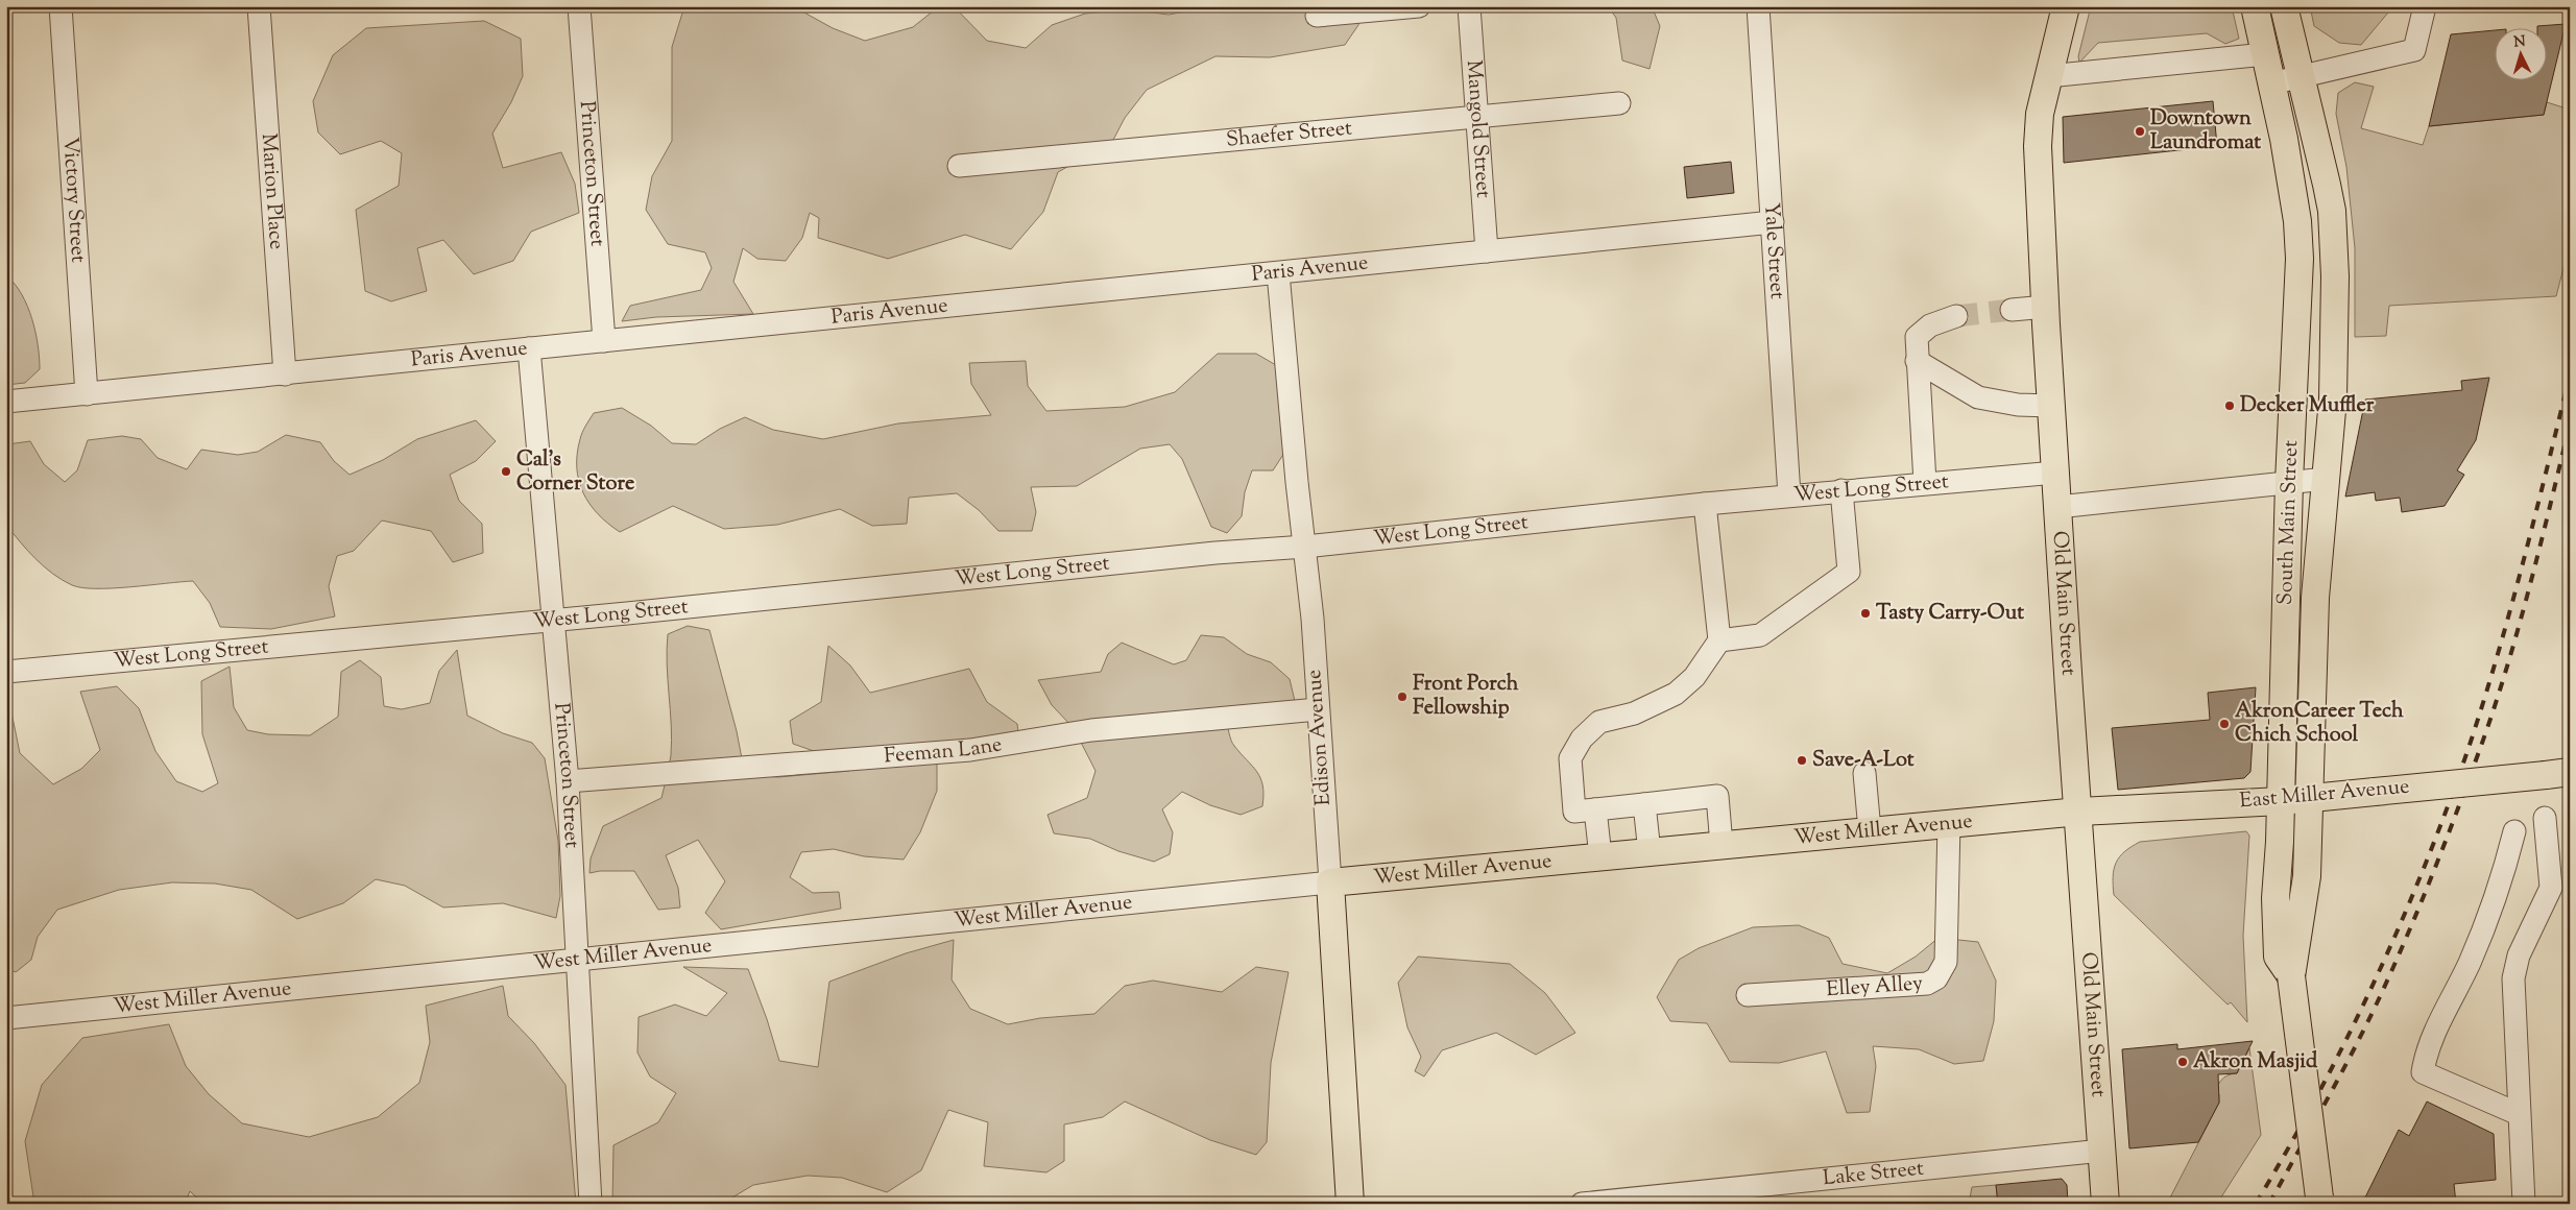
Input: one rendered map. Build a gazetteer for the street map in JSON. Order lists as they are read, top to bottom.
{
  "streets": {
    "main road": [
      "South Main Street",
      "Old Main Street",
      "Edison Avenue",
      "East Miller Avenue",
      "West Miller Avenue"
    ],
    "street": [
      "Mangold Street",
      "Shaefer Street",
      "Princeton Street",
      "Marion Place",
      "Victory Street",
      "Yale Street",
      "Paris Avenue",
      "West Long Street",
      "Feeman Lane",
      "Elley Alley",
      "Lake Street"
    ]
  },
  "crossings": [
    ["Mangold Street", "Shaefer Street"],
    ["Mangold Street", "Paris Avenue"],
    ["Princeton Street", "Paris Avenue"],
    ["Princeton Street", "West Long Street"],
    ["Princeton Street", "Feeman Lane"],
    ["Princeton Street", "West Miller Avenue"],
    ["Marion Place", "Paris Avenue"],
    ["Victory Street", "Paris Avenue"],
    ["Yale Street", "Paris Avenue"],
    ["Yale Street", "West Long Street"],
    ["Paris Avenue", "Edison Avenue"],
    ["West Long Street", "Old Main Street"],
    ["West Long Street", "Edison Avenue"],
    ["South Main Street", "East Miller Avenue"],
    ["Old Main Street", "East Miller Avenue"],
    ["Old Main Street", "West Miller Avenue"],
    ["Old Main Street", "Lake Street"],
    ["Edison Avenue", "Feeman Lane"],
    ["Edison Avenue", "West Miller Avenue"],
    ["East Miller Avenue", "West Miller Avenue"],
    ["West Miller Avenue", "Elley Alley"]
  ],
  "places": [
    "Downtown Laundromat",
    "Decker Muffler",
    "Cal’s Corner Store",
    "Tasty Carry-Out",
    "Front Porch Fellowship",
    "AkronCareer Tech Chich School",
    "Save-A-Lot",
    "Akron Masjid"
  ],
  "north": "top"
}
